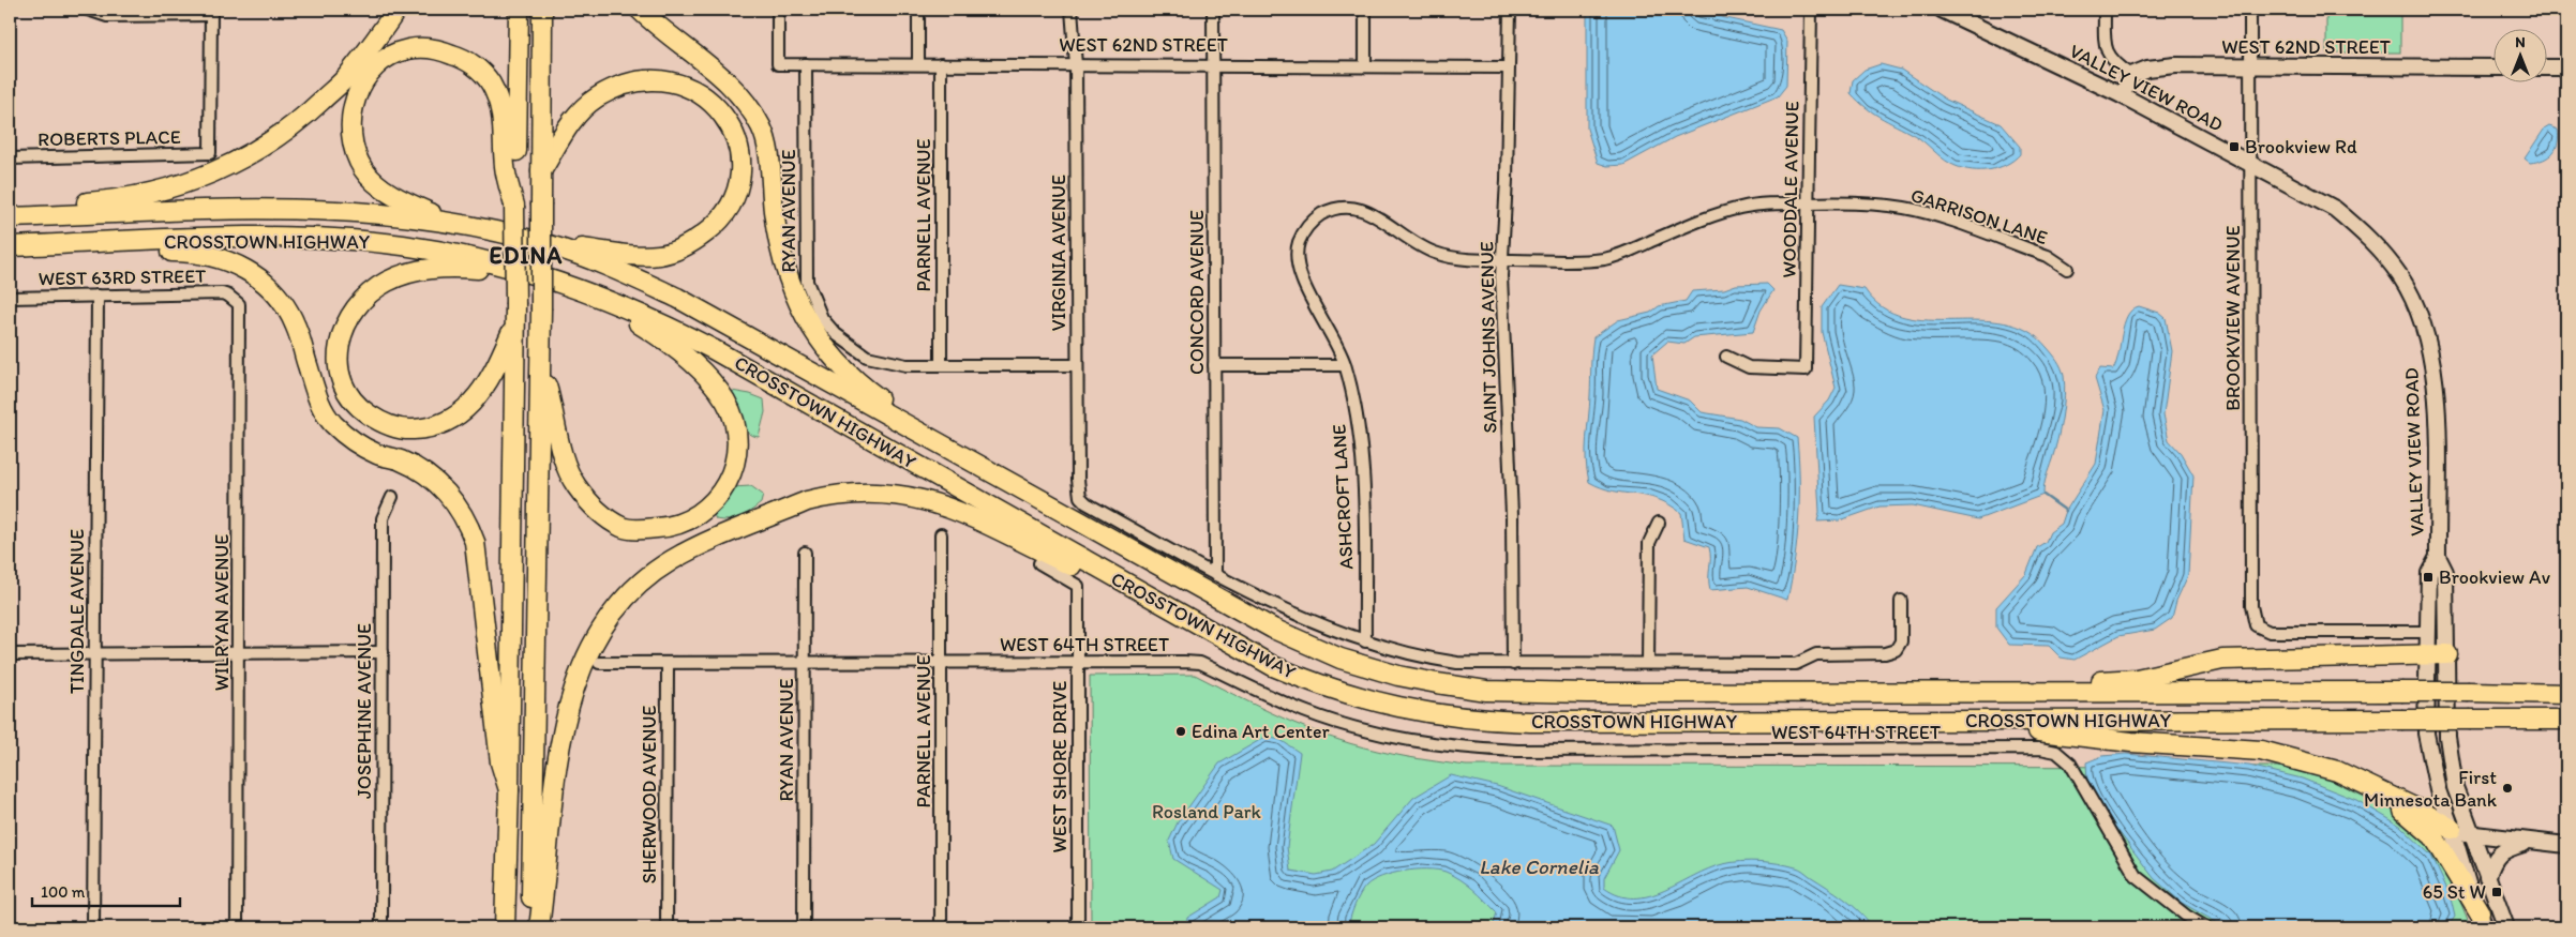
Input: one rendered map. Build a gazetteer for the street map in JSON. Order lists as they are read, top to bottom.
{
  "streets": {
    "highway": ["CROSSTOWN HIGHWAY"],
    "street": [
      "WEST 62ND STREET",
      "VALLEY VIEW ROAD",
      "ROBERTS PLACE",
      "WOODDALE AVENUE",
      "RYAN AVENUE",
      "PARNELL AVENUE",
      "GARRISON LANE",
      "VIRGINIA AVENUE",
      "WEST 63RD STREET",
      "CONCORD AVENUE",
      "BROOKVIEW AVENUE",
      "SAINT JOHNS AVENUE",
      "ASHCROFT LANE",
      "TINGDALE AVENUE",
      "WILRYAN AVENUE",
      "WEST 64TH STREET",
      "JOSEPHINE AVENUE",
      "WEST SHORE DRIVE",
      "SHERWOOD AVENUE"
    ]
  },
  "crossings": [
    ["WEST 62ND STREET", "RYAN AVENUE"],
    ["WEST 62ND STREET", "PARNELL AVENUE"],
    ["WEST 62ND STREET", "VIRGINIA AVENUE"],
    ["WEST 62ND STREET", "CONCORD AVENUE"],
    ["WEST 62ND STREET", "BROOKVIEW AVENUE"],
    ["WEST 62ND STREET", "SAINT JOHNS AVENUE"],
    ["VALLEY VIEW ROAD", "BROOKVIEW AVENUE"],
    ["WOODDALE AVENUE", "GARRISON LANE"],
    ["RYAN AVENUE", "PARNELL AVENUE"],
    ["RYAN AVENUE", "WEST 64TH STREET"],
    ["PARNELL AVENUE", "WEST 64TH STREET"],
    ["GARRISON LANE", "SAINT JOHNS AVENUE"],
    ["GARRISON LANE", "ASHCROFT LANE"],
    ["VIRGINIA AVENUE", "CONCORD AVENUE"],
    ["WEST 63RD STREET", "TINGDALE AVENUE"],
    ["WEST 63RD STREET", "WILRYAN AVENUE"],
    ["SAINT JOHNS AVENUE", "ASHCROFT LANE"],
    ["WEST 64TH STREET", "WEST SHORE DRIVE"],
    ["WEST 64TH STREET", "SHERWOOD AVENUE"]
  ],
  "districts": ["EDINA"],
  "water": ["Lake Cornelia"],
  "parks": ["Rosland Park"],
  "places": {
    "transit": ["Brookview Rd", "Brookview Av", "65 St W"],
    "other": ["Edina Art Center", "First Minnesota Bank"]
  },
  "scale_bar": "100 m",
  "north": "top"
}
